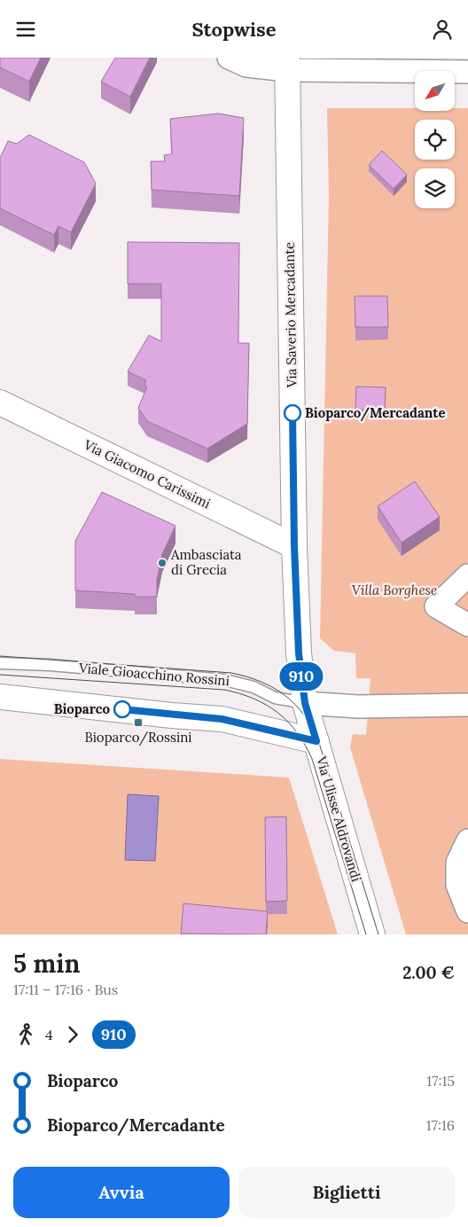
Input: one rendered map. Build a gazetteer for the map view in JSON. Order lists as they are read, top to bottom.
{
  "streets": {
    "street": ["Via Saverio Mercadante", "Via Giacomo Carissimi", "Via Ulisse Aldrovandi"],
    "lane": ["Viale Gioacchino Rossini"]
  },
  "crossings": [
    ["Via Saverio Mercadante", "Via Giacomo Carissimi"],
    ["Via Saverio Mercadante", "Viale Gioacchino Rossini"],
    ["Via Saverio Mercadante", "Via Ulisse Aldrovandi"],
    ["Viale Gioacchino Rossini", "Via Ulisse Aldrovandi"]
  ],
  "parks": ["Villa Borghese"],
  "places": {
    "other": ["Bioparco/Mercadante", "Ambasciata di Grecia", "Bioparco"],
    "transit": ["Bioparco/Rossini"]
  },
  "lines": ["bus line 910"],
  "north": "bottom left",
  "page": {
    "header": "Stopwise",
    "on_map": "910",
    "heading": ["5 min", "17:11 – 17:16 · Bus", "2.00 €"],
    "legs": ["4", "910"],
    "list": [
      {
        "name": "Bioparco",
        "value": "17:15"
      },
      {
        "name": "Bioparco/Mercadante",
        "value": "17:16"
      }
    ],
    "buttons": ["Avvia", "Biglietti"]
  }
}
